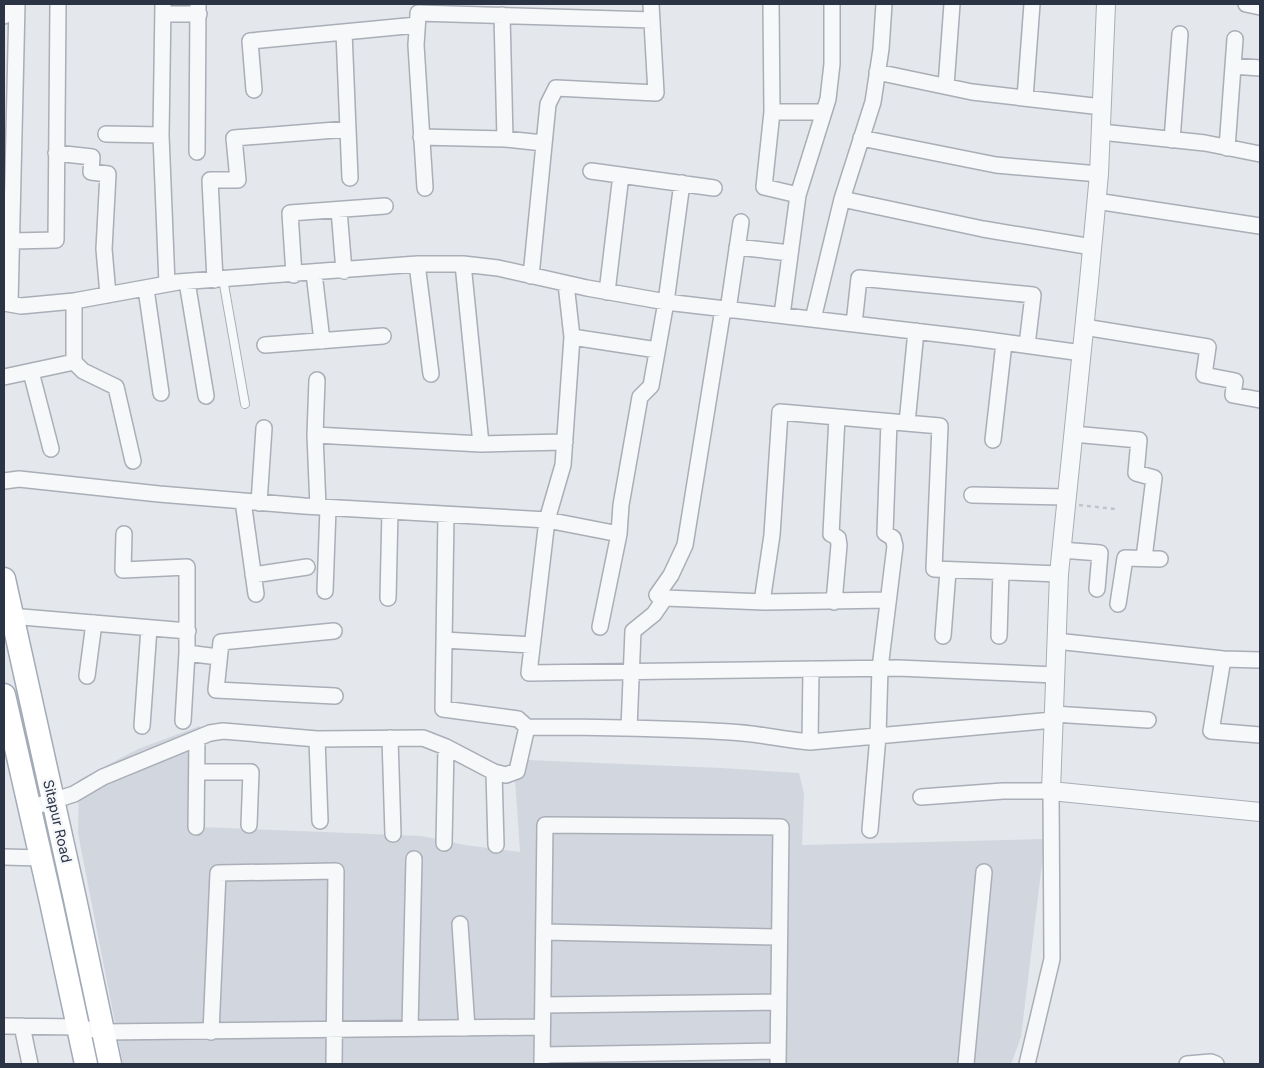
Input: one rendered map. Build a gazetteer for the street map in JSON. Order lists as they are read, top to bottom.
{
  "streets": {
    "main road": ["Sitapur Road"]
  }
}
